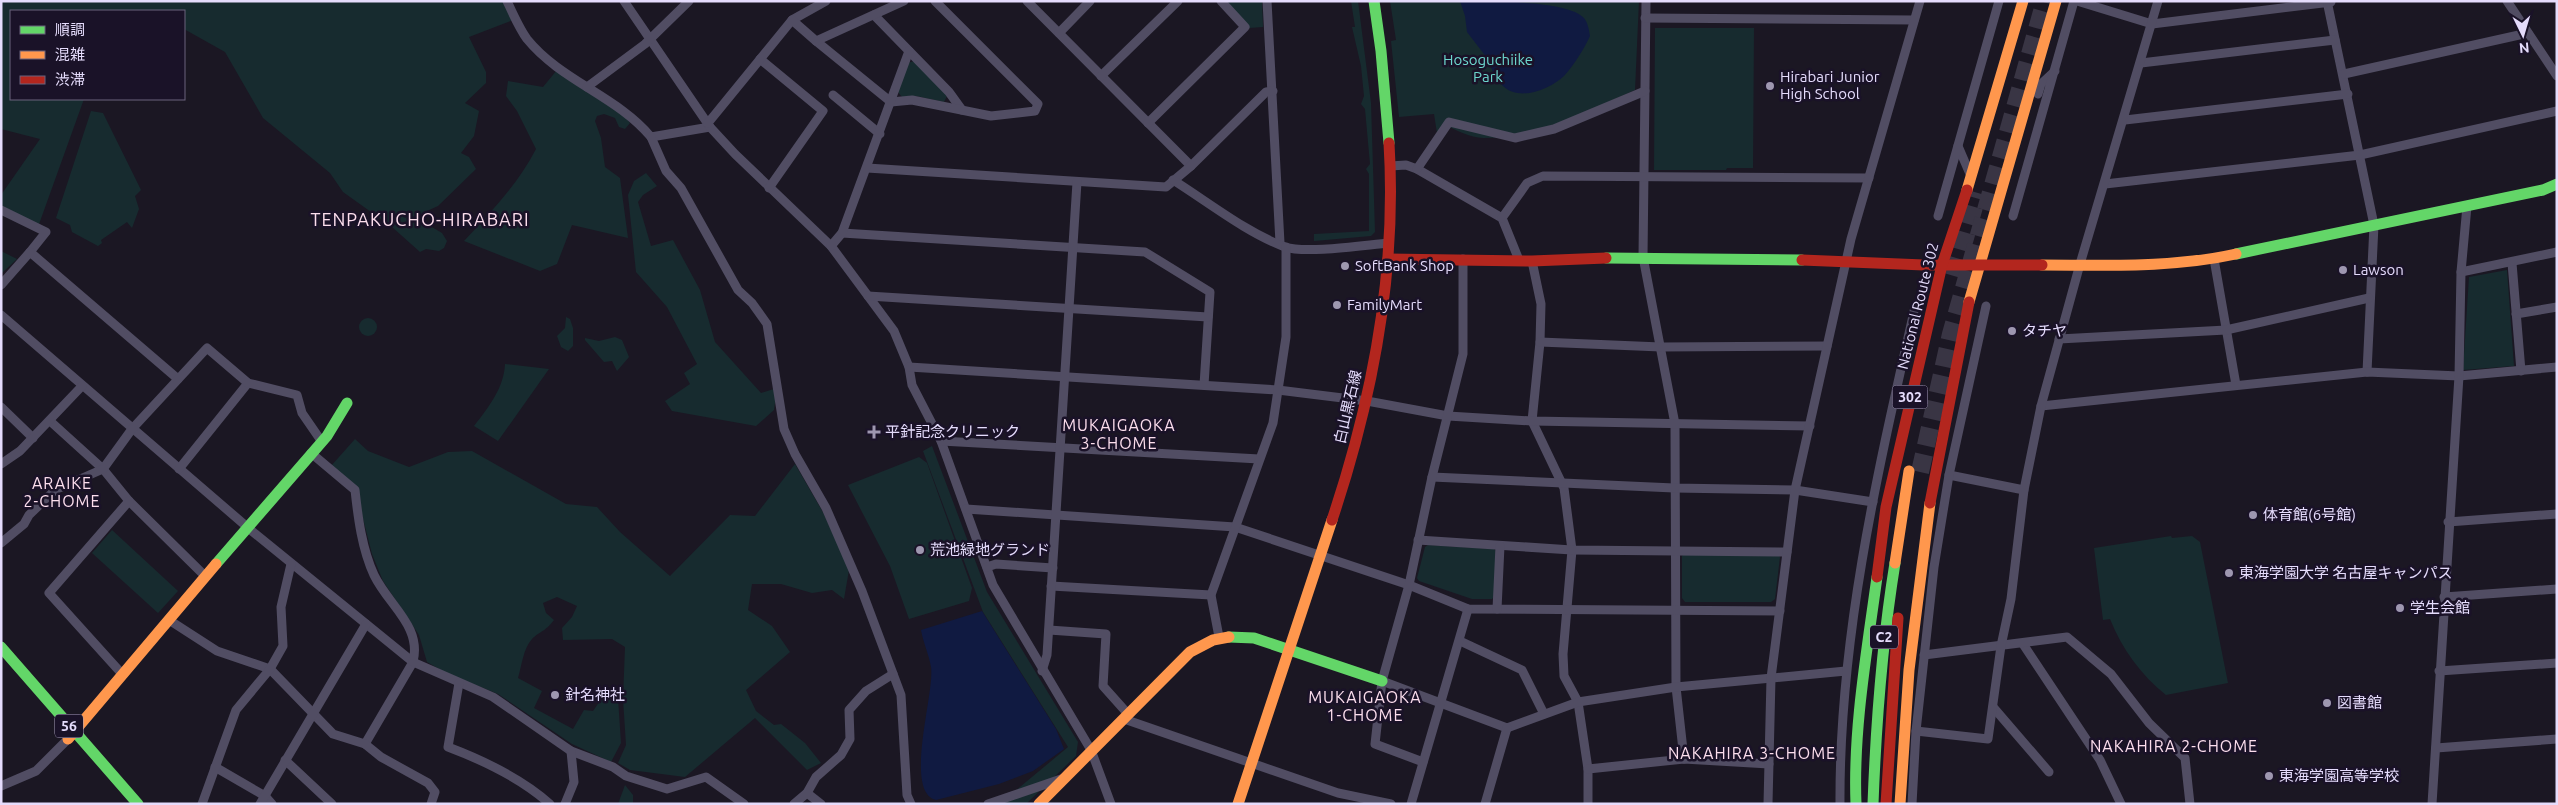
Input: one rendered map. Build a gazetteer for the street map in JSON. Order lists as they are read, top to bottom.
{
  "streets": {
    "main road": [
      "National Route 302",
      "302",
      "白山黒石線",
      "C2",
      "56"
    ]
  },
  "districts": [
    "TENPAKUCHO-HIRABARI",
    "MUKAIGAOKA 3-CHOME",
    "ARAIKE 2-CHOME",
    "MUKAIGAOKA 1-CHOME",
    "NAKAHIRA 2-CHOME",
    "NAKAHIRA 3-CHOME"
  ],
  "parks": ["Hosoguchiike Park"],
  "places": {
    "other": [
      "Hirabari Junior High School",
      "SoftBank Shop",
      "Lawson",
      "FamilyMart",
      "タチヤ",
      "体育館(6号館)",
      "荒池緑地グランド",
      "東海学園大学 名古屋キャンパス",
      "学生会館",
      "針名神社",
      "図書館",
      "東海学園高等学校"
    ],
    "health": ["平針記念クリニック"]
  },
  "legend": ["順調", "混雑", "渋滞"],
  "north": "bottom"
}
